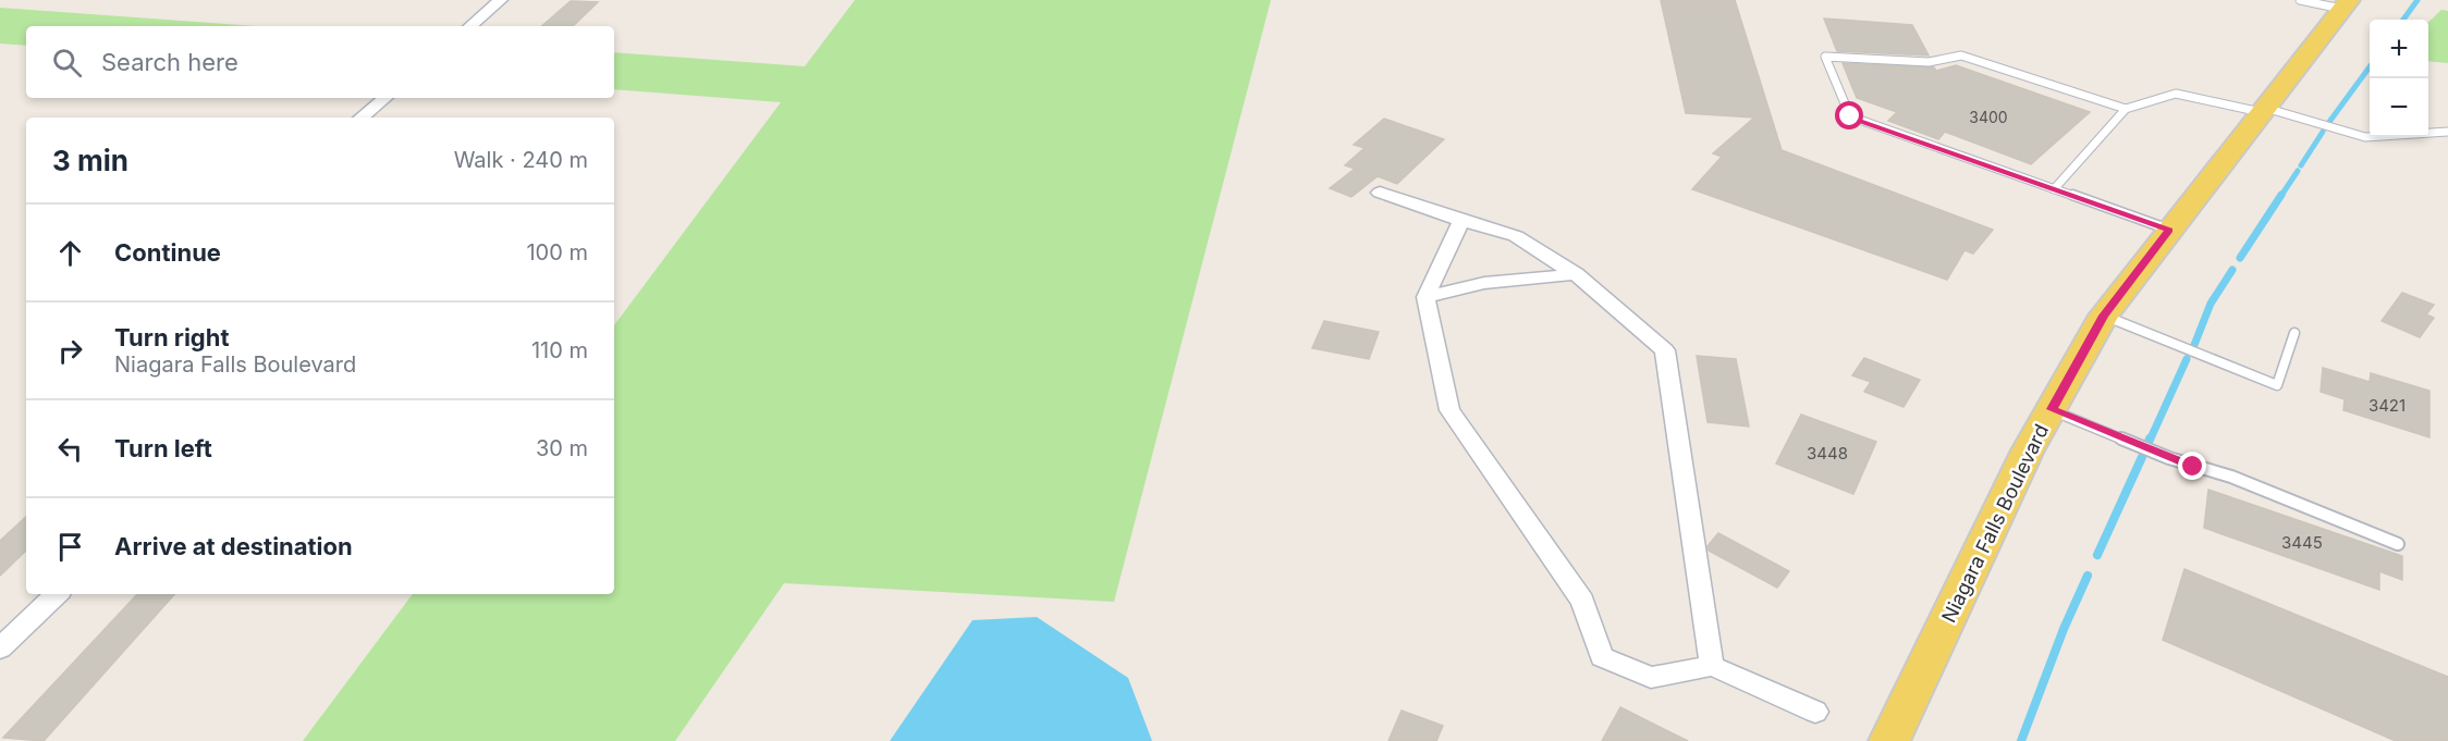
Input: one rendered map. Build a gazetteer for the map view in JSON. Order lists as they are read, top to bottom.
{
  "streets": {
    "main road": ["Niagara Falls Boulevard"]
  },
  "house_numbers": [
    "3400",
    "3421",
    "3448",
    "3445"
  ],
  "page": {
    "map_buttons": ["+", "−"],
    "search": "Search here",
    "heading": ["3 min", "Walk · 240 m"],
    "list": [
      ["Continue", "100 m"],
      ["Turn right", "Niagara Falls Boulevard", "110 m"],
      ["Turn left", "30 m"],
      "Arrive at destination"
    ]
  }
}
